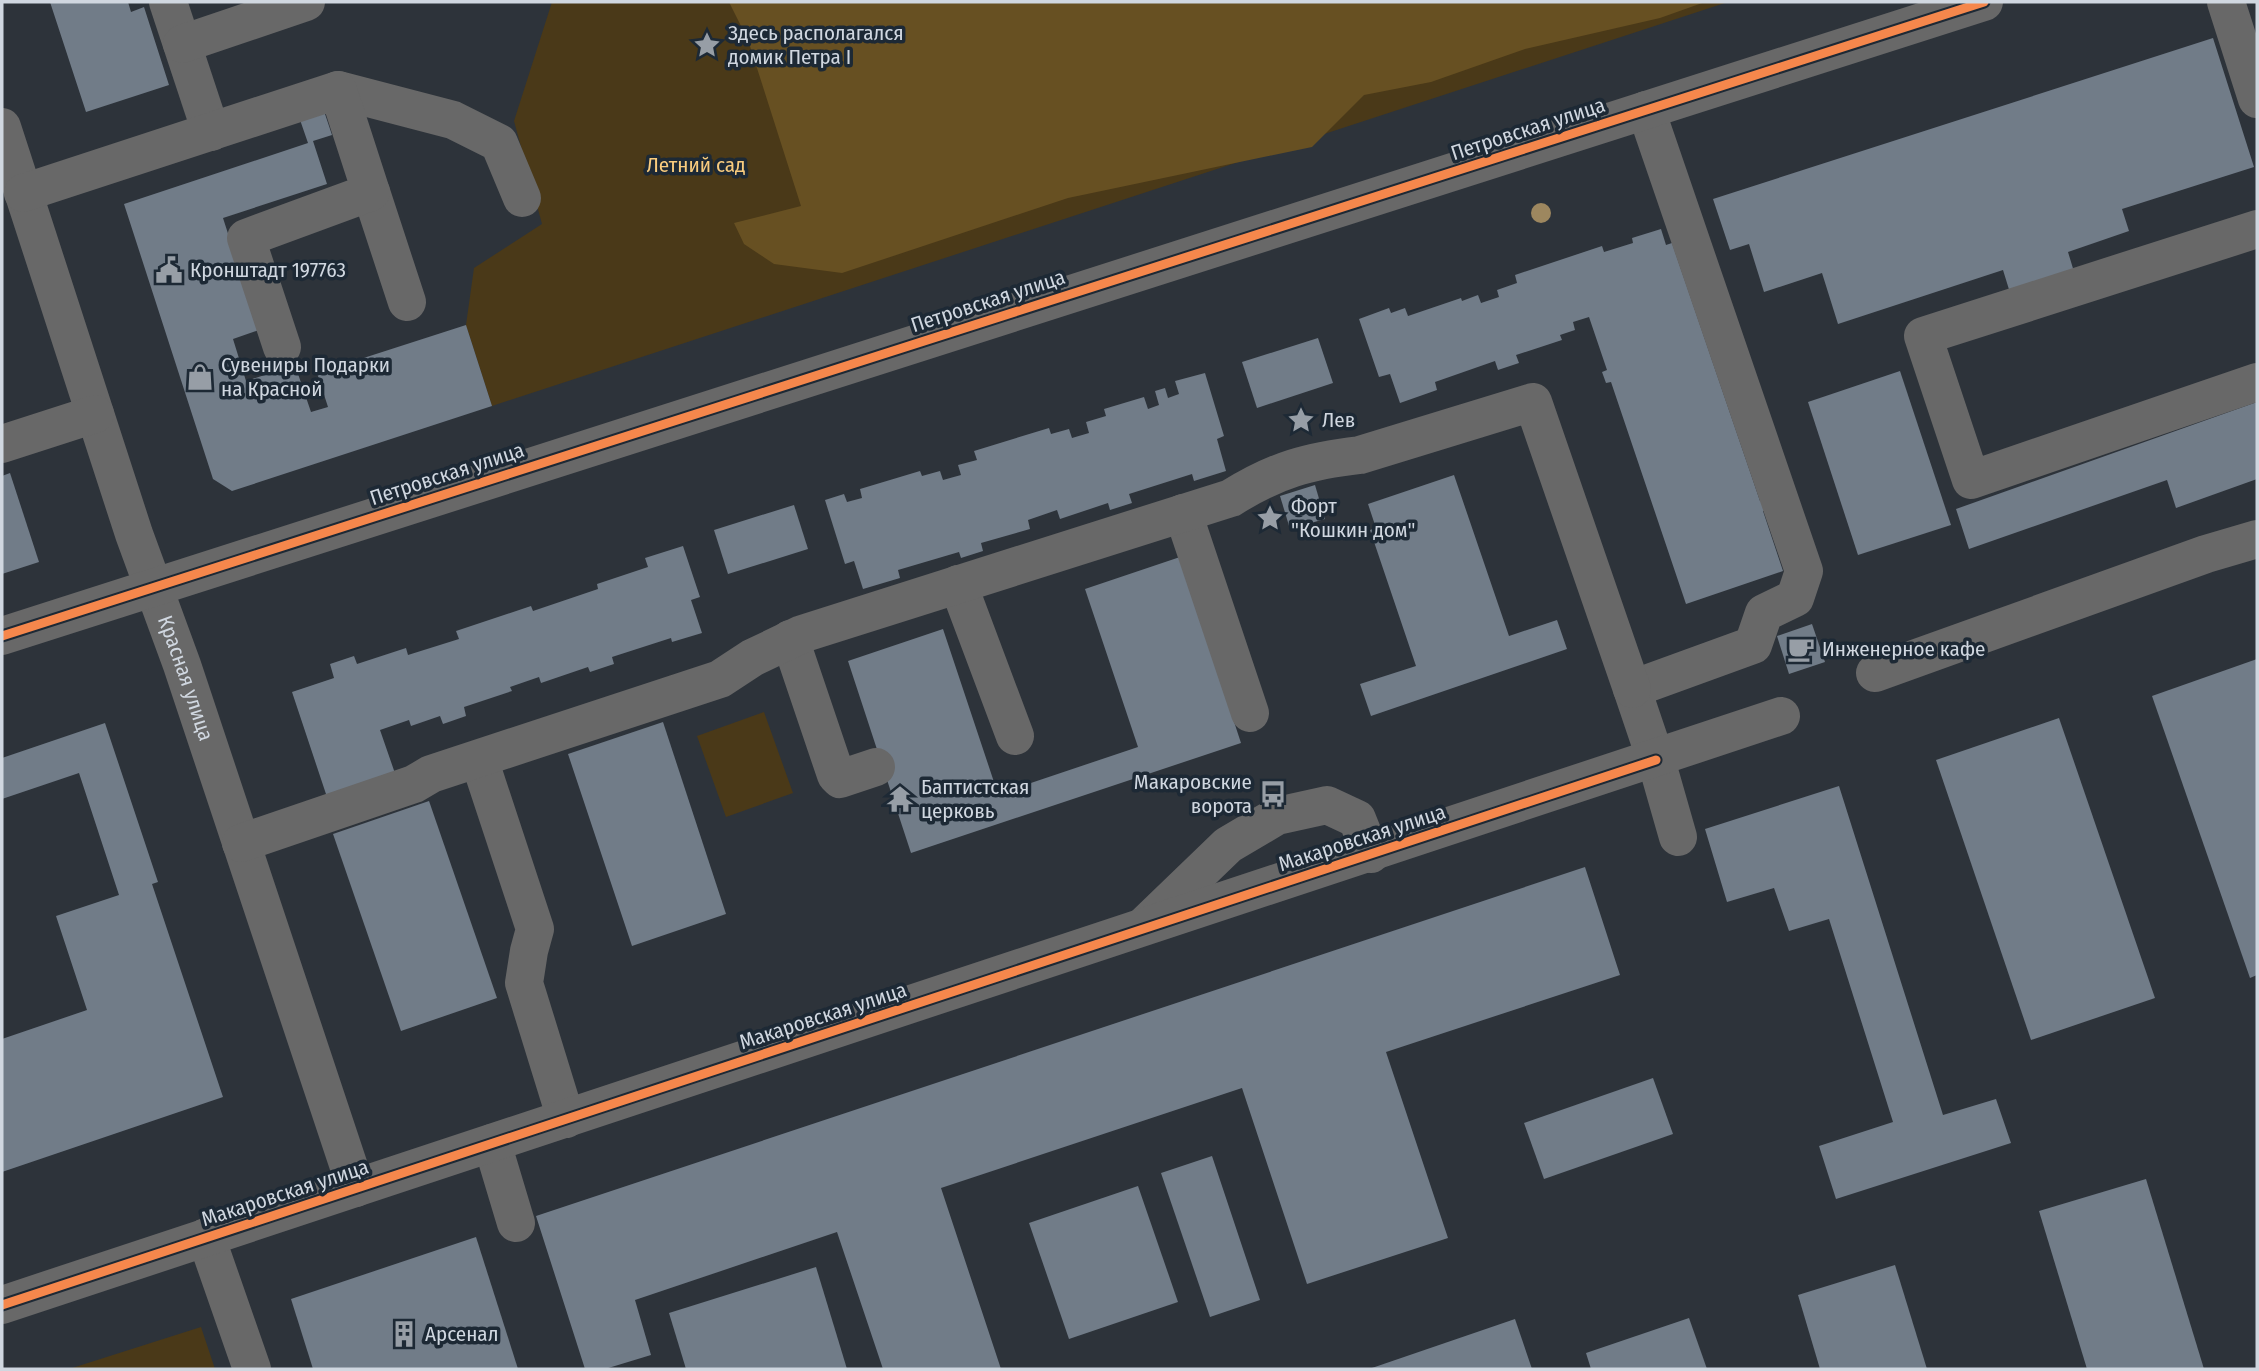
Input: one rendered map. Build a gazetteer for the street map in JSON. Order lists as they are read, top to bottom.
{
  "streets": {
    "street": ["Петровская улица", "Красная улица", "Макаровская улица"]
  },
  "crossings": [
    ["Петровская улица", "Красная улица"],
    ["Красная улица", "Макаровская улица"]
  ],
  "parks": ["Летний сад"],
  "places": {
    "place": ["Здесь располагался домик Петра I", "Лев", "Форт \"Кошкин дом\""],
    "public building": ["Кронштадт 197763"],
    "shop": ["Сувениры Подарки на Красной"],
    "cafe": ["Инженерное кафе"],
    "bus stop": ["Макаровские ворота"],
    "temple": ["Баптистская церковь"],
    "building": ["Арсенал"]
  }
}
